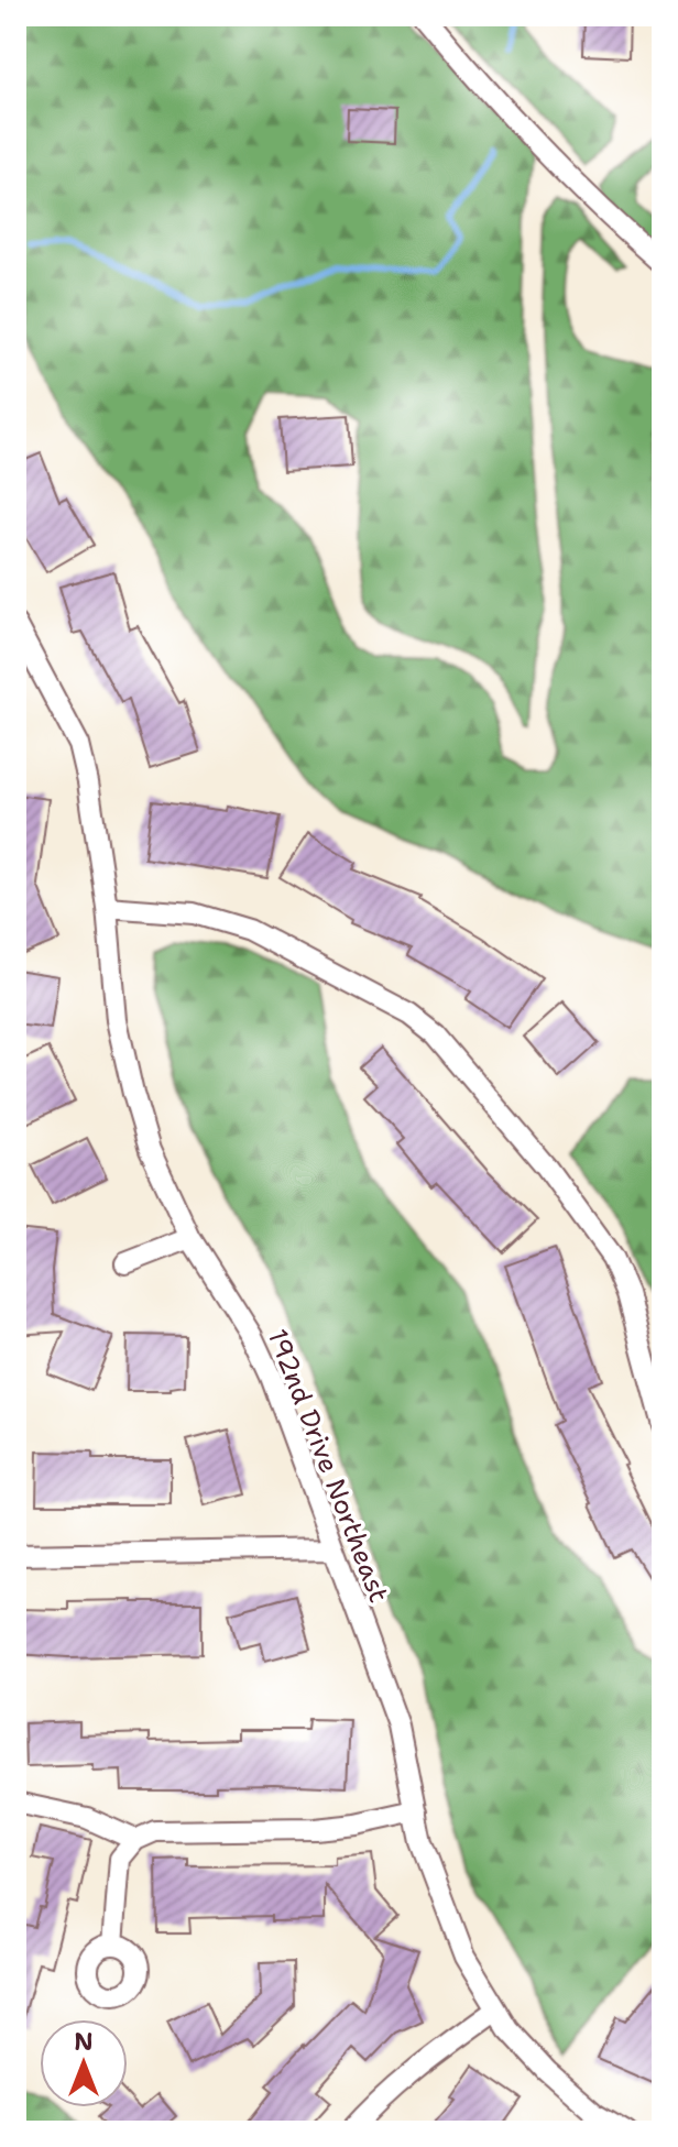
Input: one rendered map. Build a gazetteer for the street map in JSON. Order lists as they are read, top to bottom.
{
  "streets": {
    "street": ["192nd Drive Northeast"]
  },
  "north": "top"
}
